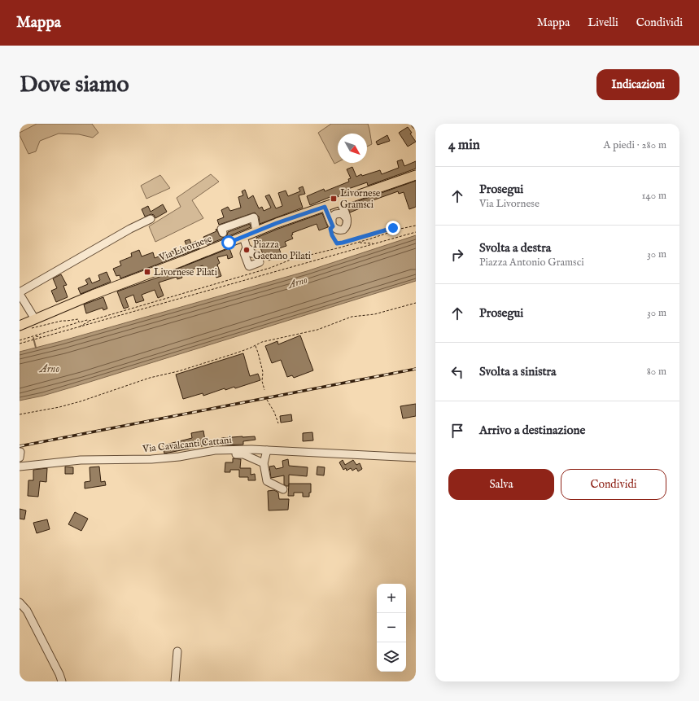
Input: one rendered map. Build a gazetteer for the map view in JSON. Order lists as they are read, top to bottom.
{
  "streets": {
    "main road": ["Via Livornese"],
    "street": ["Via Cavalcanti Cattani"]
  },
  "water": ["Arno"],
  "places": {
    "transit": ["Livornese Gramsci", "Livornese Pilati"],
    "other": ["Piazza Gaetano Pilati"]
  },
  "north": "bottom right",
  "page": {
    "header": "Mappa",
    "nav": ["Mappa", "Livelli", "Condividi"],
    "buttons": [
      "Indicazioni",
      ["Salva", "Condividi"]
    ],
    "title": "Dove siamo",
    "heading": ["4 min", "A piedi · 280 m"],
    "list": [
      ["Prosegui", "Via Livornese", "140 m"],
      ["Svolta a destra", "Piazza Antonio Gramsci", "30 m"],
      ["Prosegui", "30 m"],
      ["Svolta a sinistra", "80 m"],
      "Arrivo a destinazione"
    ],
    "map_buttons": ["+", "−"]
  }
}
